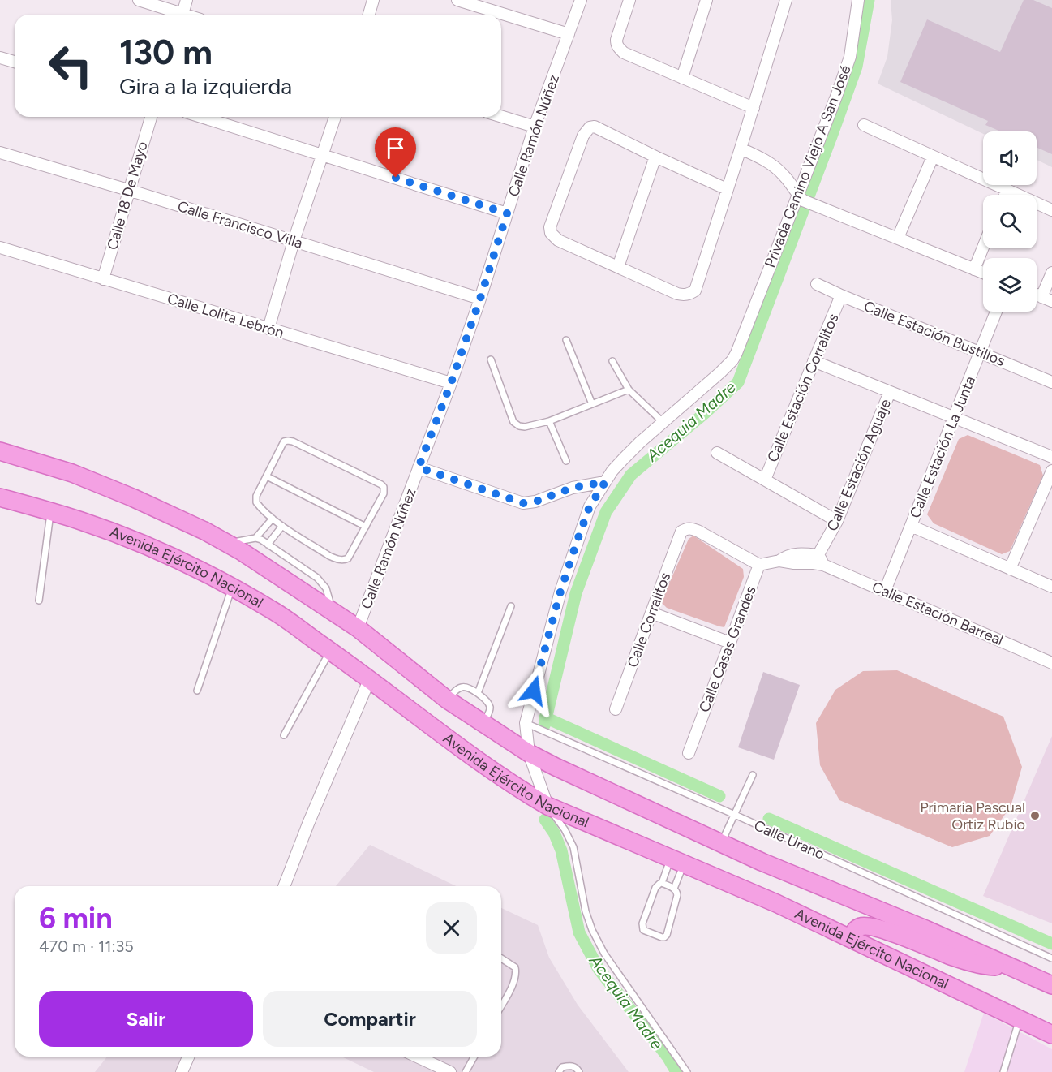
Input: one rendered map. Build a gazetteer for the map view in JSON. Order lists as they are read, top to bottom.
{
  "streets": {
    "main road": ["Avenida Ejército Nacional"],
    "street": [
      "Calle Ramón Núñez",
      "Privada Camino Viejo A San José",
      "Calle 18 De Mayo",
      "Calle Francisco Villa",
      "Calle Lolita Lebrón",
      "Calle Estación Bustillos",
      "Calle Estación Corralitos",
      "Calle Estación La Junta",
      "Calle Estación Aguaje",
      "Calle Estación Barreal",
      "Calle Corralitos",
      "Calle Casas Grandes"
    ],
    "lane": ["Calle Urano"]
  },
  "crossings": [
    ["Calle Ramón Núñez", "Calle Francisco Villa"],
    ["Calle Ramón Núñez", "Calle Lolita Lebrón"],
    ["Calle Ramón Núñez", "Avenida Ejército Nacional"],
    ["Calle 18 De Mayo", "Calle Francisco Villa"],
    ["Calle 18 De Mayo", "Calle Lolita Lebrón"],
    ["Calle Estación Bustillos", "Calle Estación Corralitos"],
    ["Calle Estación Bustillos", "Calle Estación La Junta"],
    ["Calle Estación La Junta", "Calle Estación Barreal"],
    ["Calle Estación Aguaje", "Calle Estación Barreal"],
    ["Calle Corralitos", "Calle Casas Grandes"]
  ],
  "water": ["Acequia Madre"],
  "places": ["Primaria Pascual Ortiz Rubio"],
  "page": {
    "turn": ["130 m", "Gira a la izquierda"],
    "heading": ["6 min", "470 m · 11:35"],
    "buttons": ["Salir", "Compartir"]
  }
}
